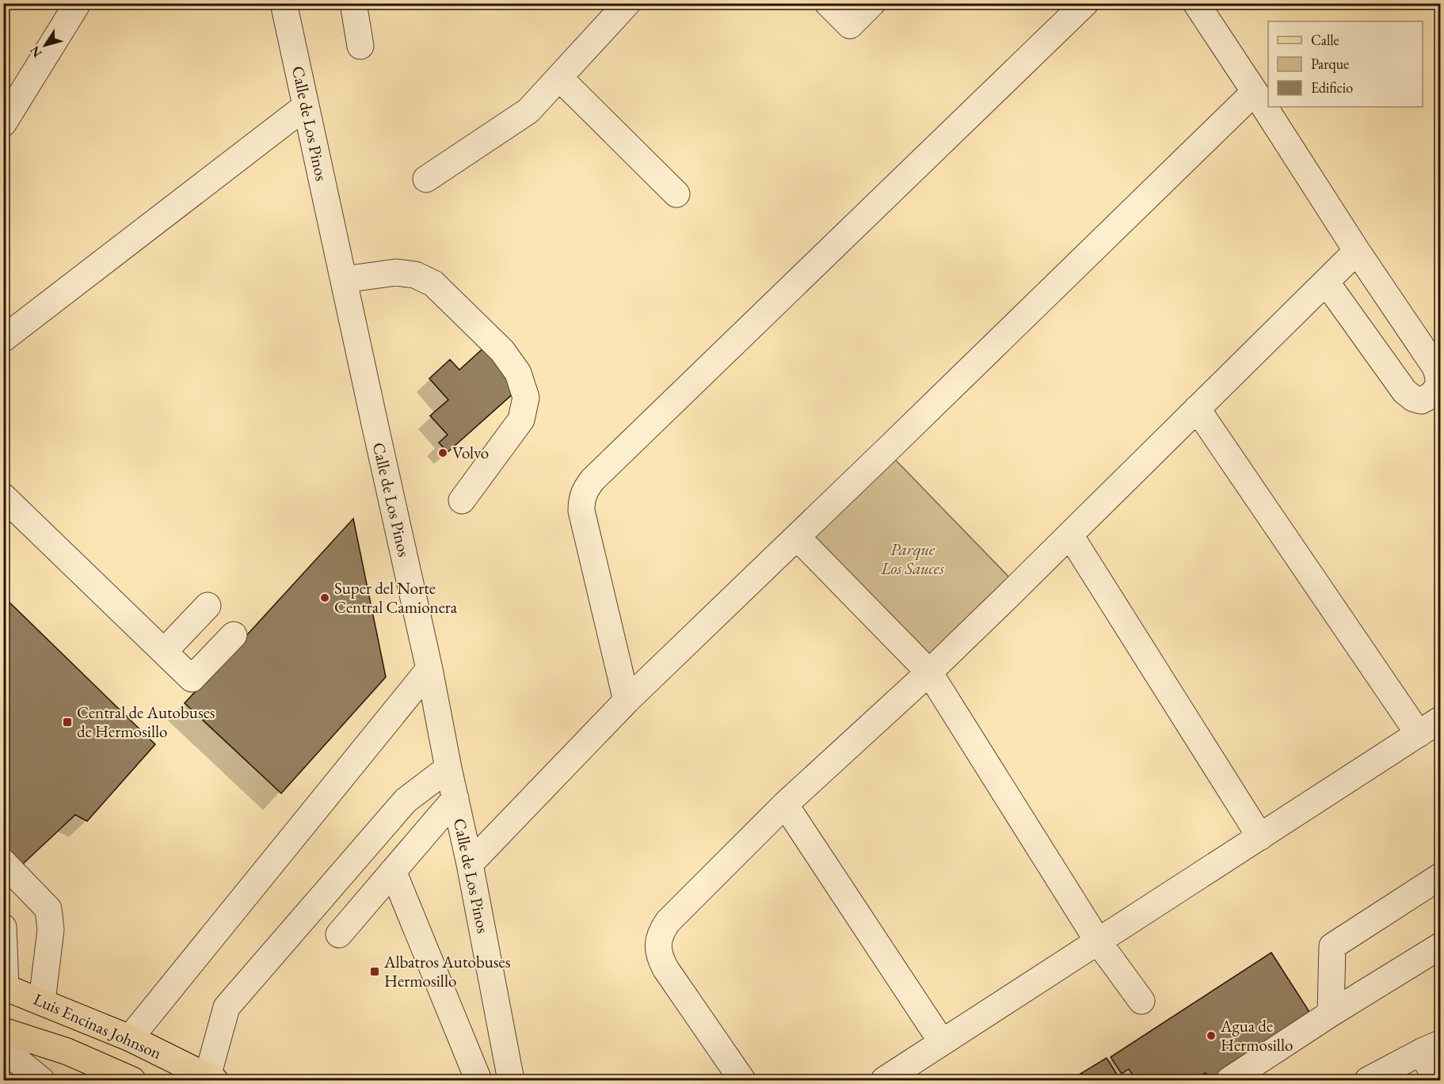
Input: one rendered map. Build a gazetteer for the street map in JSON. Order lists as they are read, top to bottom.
{
  "streets": {
    "main road": ["Luis Encinas Johnson"],
    "street": ["Calle de Los Pinos"]
  },
  "parks": ["Parque Los Sauces"],
  "places": {
    "other": ["Volvo", "Super del Norte Central Camionera", "Agua de Hermosillo"],
    "transit": ["Central de Autobuses de Hermosillo", "Albatros Autobuses Hermosillo"]
  },
  "legend": ["Calle", "Parque", "Edificio"],
  "north": "bottom left"
}
